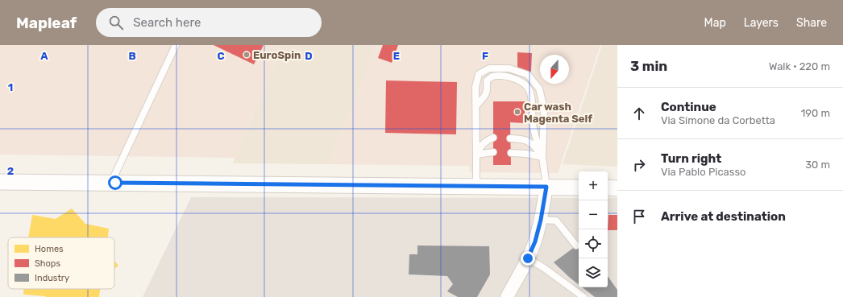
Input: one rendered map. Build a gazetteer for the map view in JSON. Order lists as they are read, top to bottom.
{
  "places": ["EuroSpin", "Car wash Magenta Self"],
  "legend": ["Homes", "Shops", "Industry"],
  "north": "bottom",
  "page": {
    "header": "Mapleaf",
    "search": "Search here",
    "nav": ["Map", "Layers", "Share"],
    "heading": ["3 min", "Walk · 220 m"],
    "list": [
      ["Continue", "Via Simone da Corbetta", "190 m"],
      ["Turn right", "Via Pablo Picasso", "30 m"],
      "Arrive at destination"
    ],
    "map_buttons": ["+", "−"]
  },
  "grid": {
    "columns": [
      "A",
      "B",
      "C",
      "D",
      "E",
      "F"
    ],
    "rows": ["1", "2"]
  }
}
